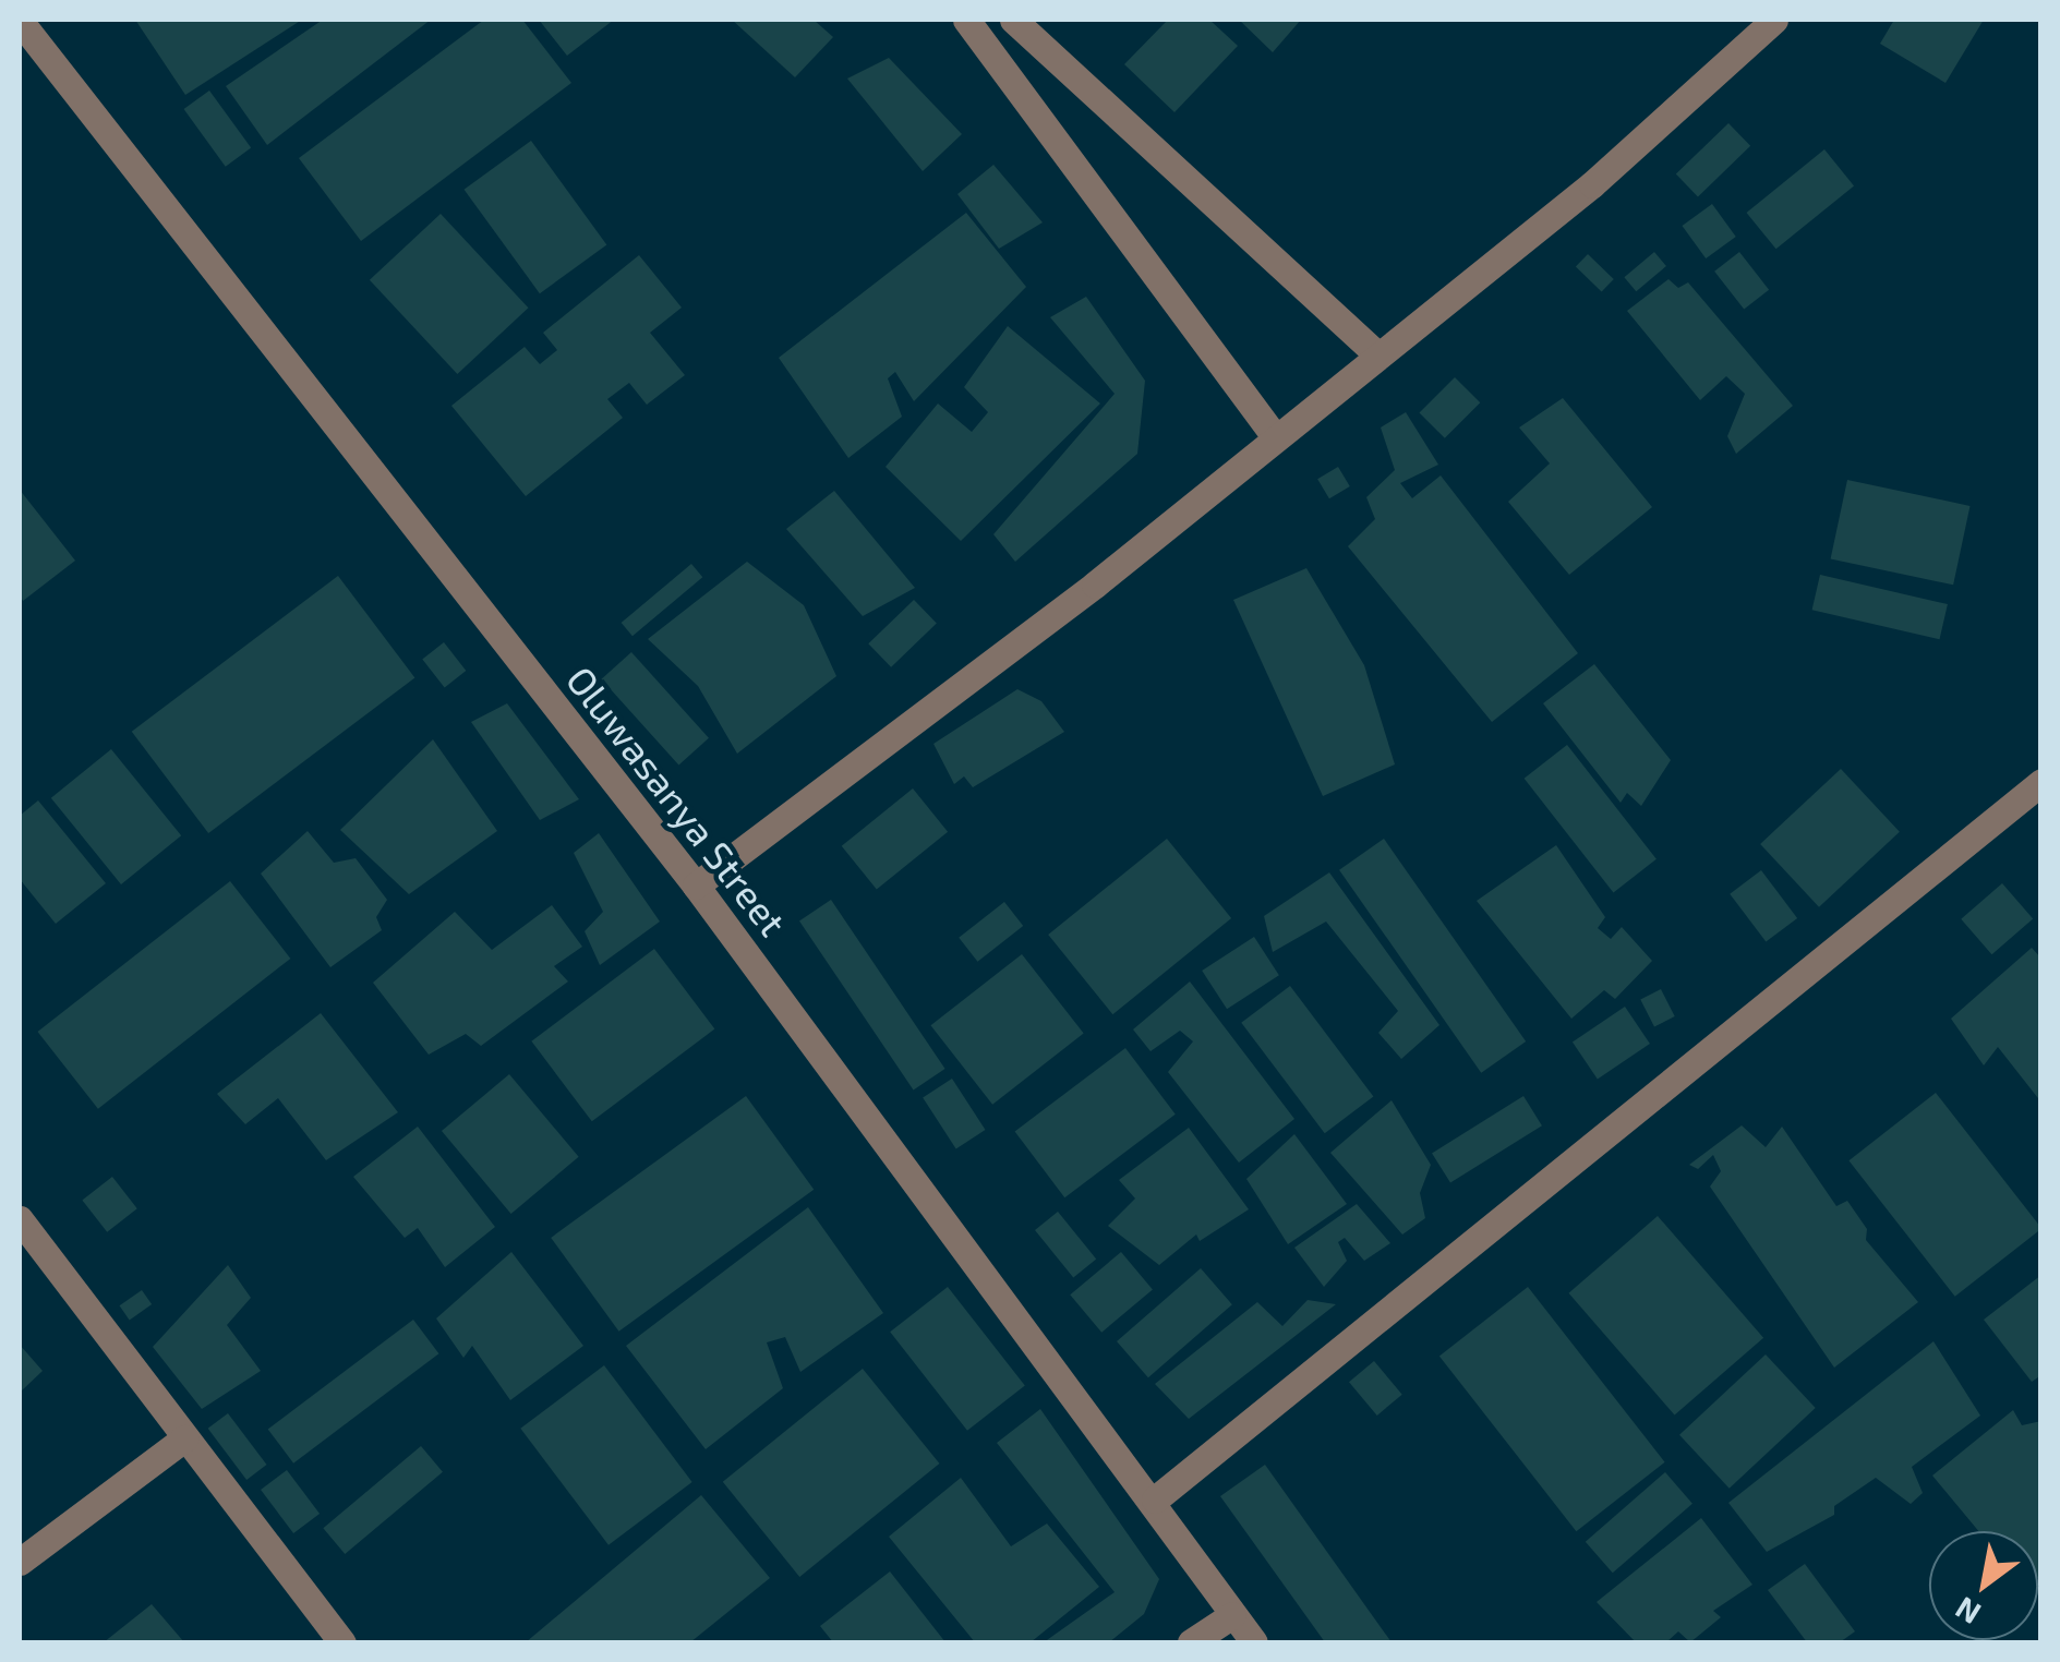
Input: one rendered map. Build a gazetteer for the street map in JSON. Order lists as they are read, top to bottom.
{
  "streets": {
    "street": ["Oluwasanya Street"]
  },
  "north": "bottom left"
}
